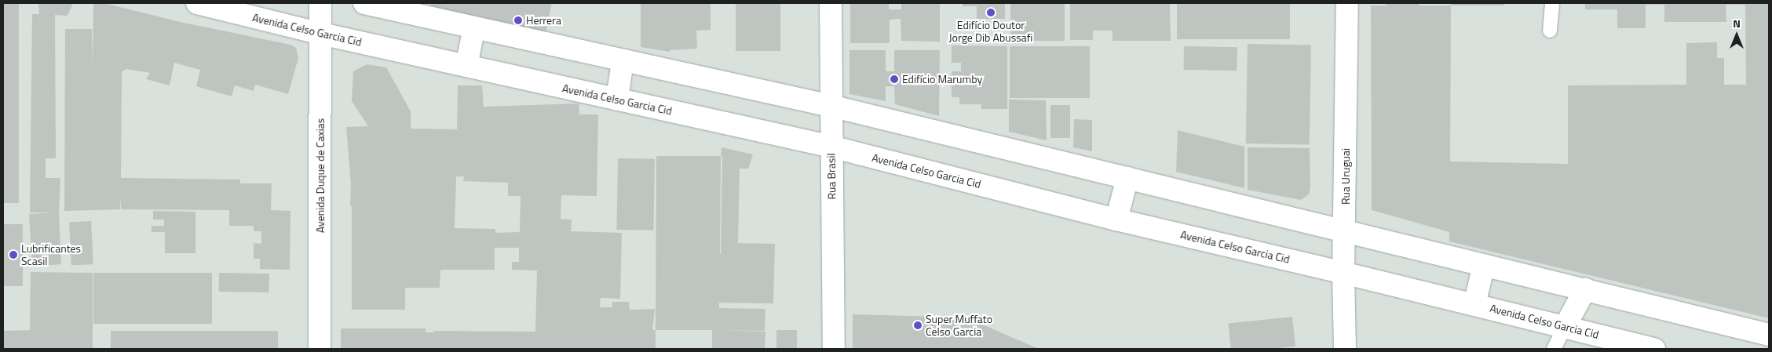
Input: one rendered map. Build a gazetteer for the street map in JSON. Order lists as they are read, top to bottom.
{
  "streets": {
    "main road": [
      "Avenida Celso Garcia Cid",
      "Avenida Duque de Caxias",
      "Rua Brasil",
      "Rua Uruguai"
    ]
  },
  "crossings": [
    ["Avenida Celso Garcia Cid", "Avenida Duque de Caxias"],
    ["Avenida Celso Garcia Cid", "Rua Brasil"],
    ["Avenida Celso Garcia Cid", "Rua Uruguai"]
  ],
  "places": [
    "Edifício Doutor Jorge Dib Abussafi",
    "Herrera",
    "Edifício Marumby",
    "Lubrificantes Scasil",
    "Super Muffato Celso Garcia"
  ],
  "north": "top"
}
